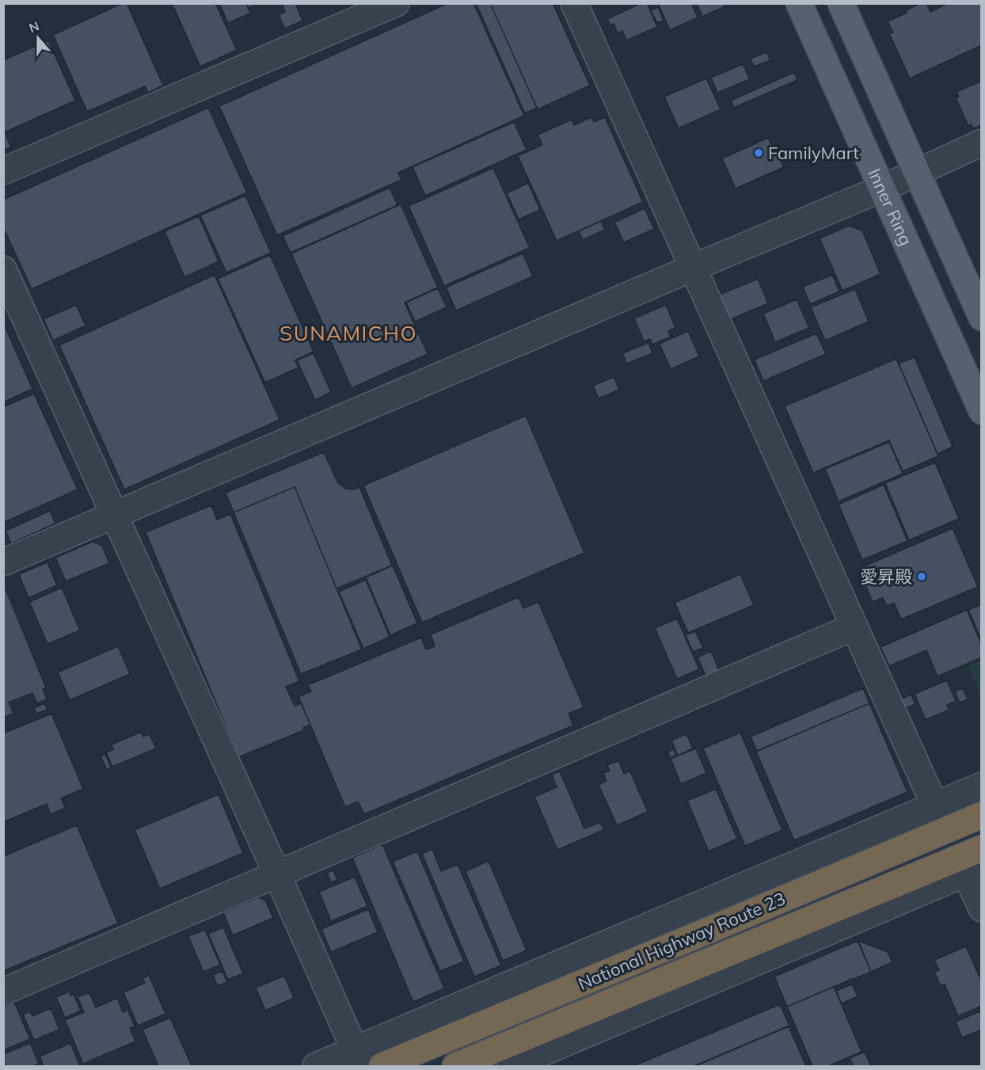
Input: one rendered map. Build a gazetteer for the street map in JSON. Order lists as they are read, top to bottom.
{
  "streets": {
    "highway": ["National Highway Route 23"],
    "main road": ["Inner Ring"]
  },
  "districts": ["SUNAMICHO"],
  "places": ["FamilyMart", "愛昇殿"],
  "north": "top"
}
